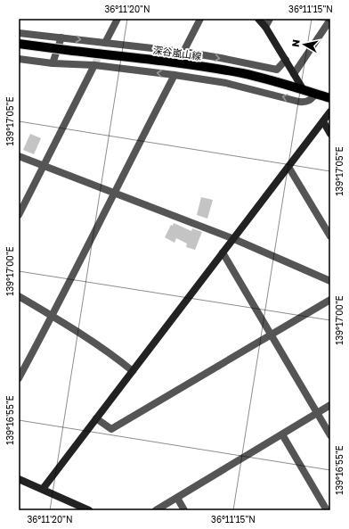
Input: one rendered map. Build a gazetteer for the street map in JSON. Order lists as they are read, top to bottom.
{
  "streets": {
    "main road": ["深谷嵐山線"]
  },
  "north": "left",
  "coordinates": [
    "36°11'20\"N",
    "36°11'15\"N",
    "139°17'05\"E",
    "139°17'00\"E",
    "139°16'55\"E"
  ]
}
